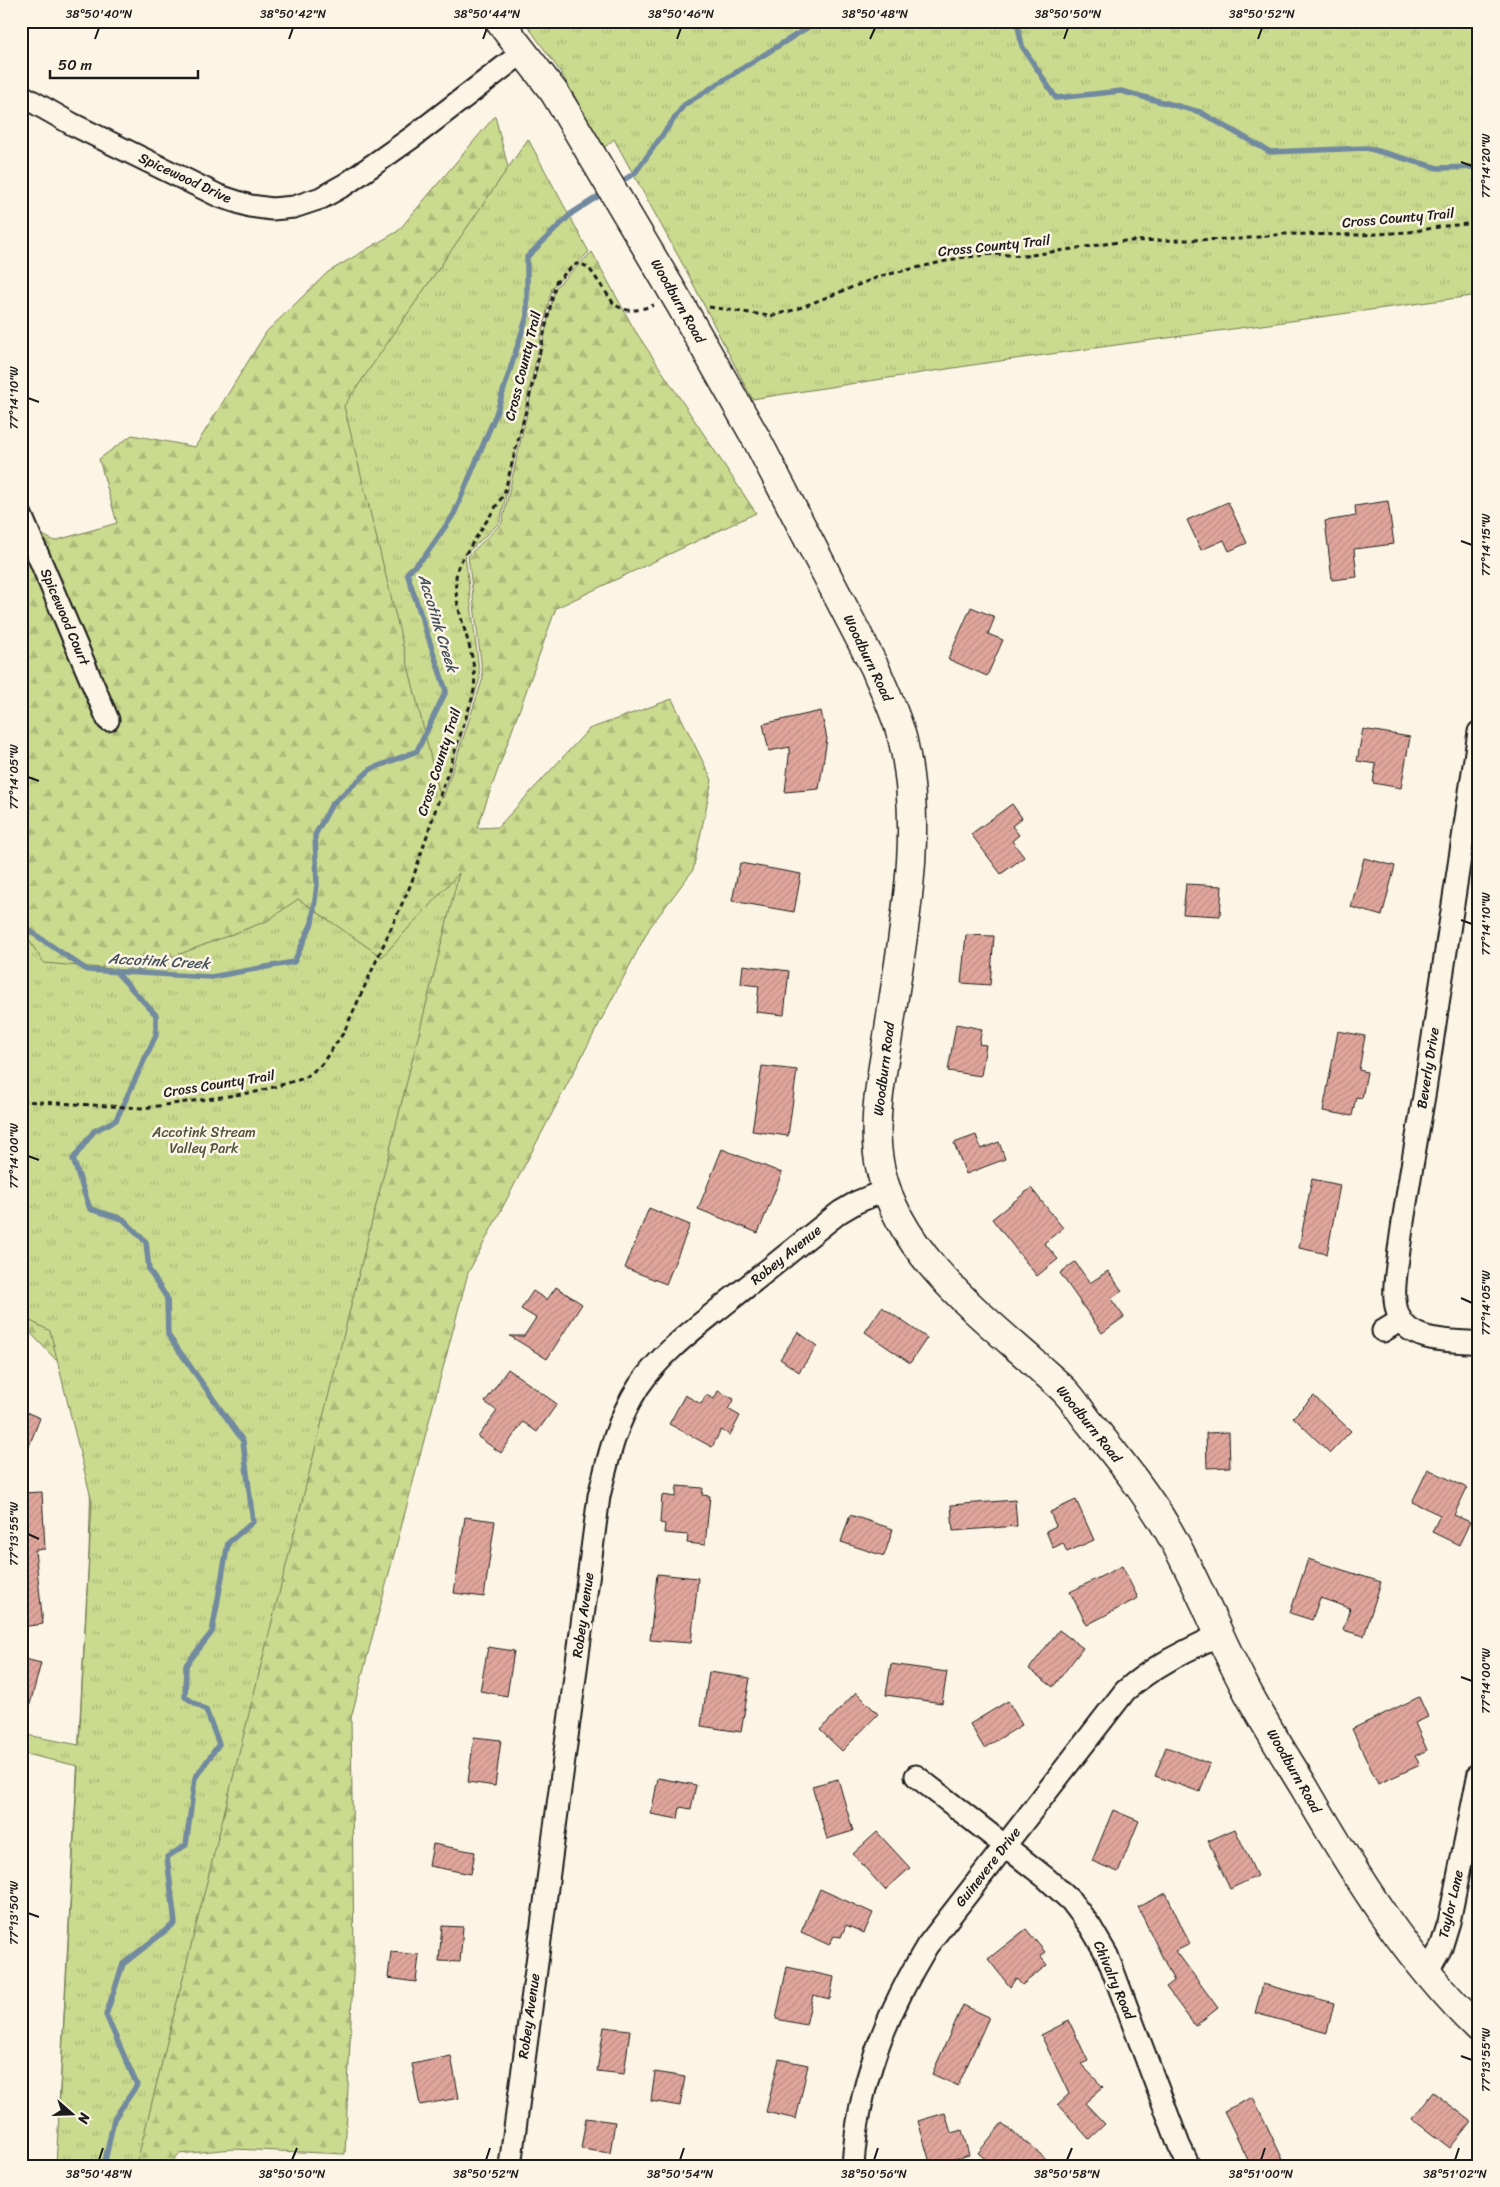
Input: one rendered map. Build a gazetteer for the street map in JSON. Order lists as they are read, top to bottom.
{
  "streets": {
    "street": [
      "Spicewood Drive",
      "Woodburn Road",
      "Spicewood Court",
      "Beverly Drive",
      "Robey Avenue",
      "Guinevere Drive",
      "Taylor Lane",
      "Chivalry Road"
    ],
    "path": ["Cross County Trail"]
  },
  "crossings": [
    ["Spicewood Drive", "Woodburn Road"],
    ["Cross County Trail", "Woodburn Road"],
    ["Woodburn Road", "Robey Avenue"],
    ["Woodburn Road", "Guinevere Drive"],
    ["Woodburn Road", "Taylor Lane"],
    ["Guinevere Drive", "Chivalry Road"]
  ],
  "water": ["Accotink Creek"],
  "parks": ["Accotink Stream Valley Park"],
  "scale_bar": "50 m",
  "north": "right",
  "coordinates": [
    "38°50'40\"N",
    "38°50'42\"N",
    "38°50'44\"N",
    "38°50'46\"N",
    "38°50'48\"N",
    "38°50'50\"N",
    "38°50'52\"N",
    "77°14'20\"W",
    "77°14'10\"W",
    "77°14'15\"W",
    "77°14'05\"W",
    "77°14'00\"W",
    "77°13'55\"W",
    "77°13'50\"W",
    "38°50'54\"N",
    "38°50'56\"N",
    "38°50'58\"N",
    "38°51'00\"N",
    "38°51'02\"N"
  ]
}
